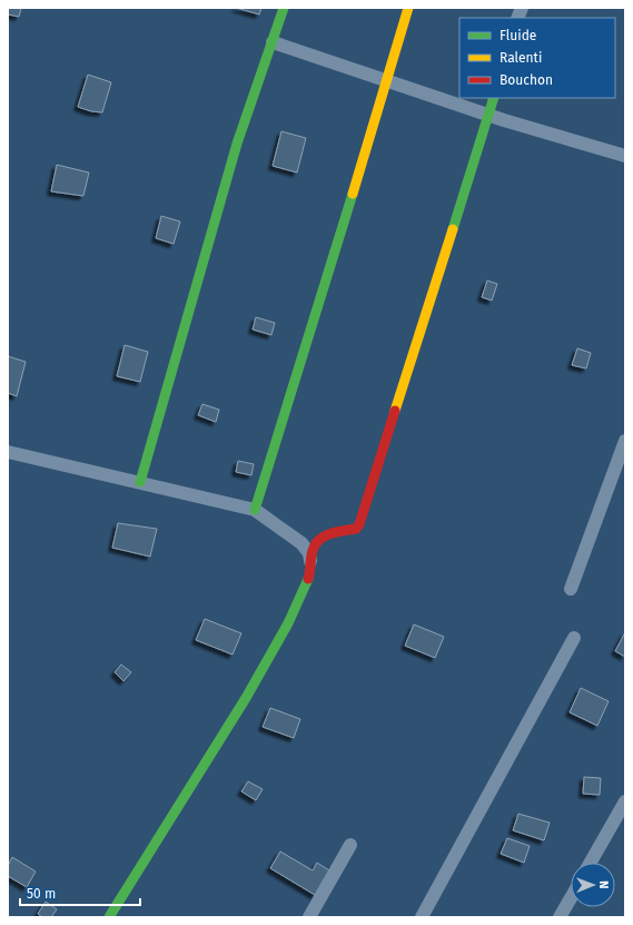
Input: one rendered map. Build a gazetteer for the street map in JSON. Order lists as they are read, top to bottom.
{
  "legend": ["Fluide", "Ralenti", "Bouchon"],
  "scale_bar": "50 m",
  "north": "right"
}
